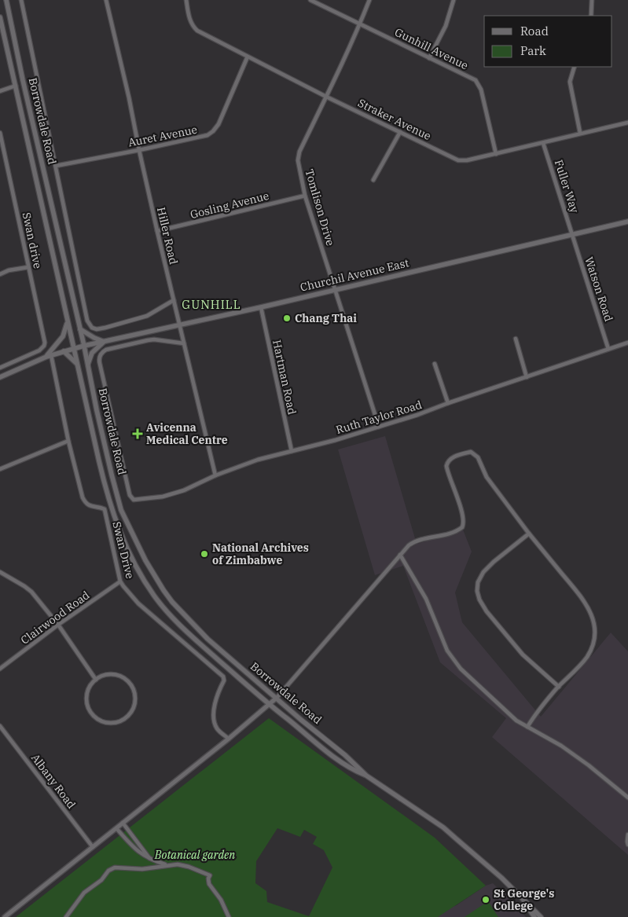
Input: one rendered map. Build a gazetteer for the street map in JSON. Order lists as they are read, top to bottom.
{
  "streets": {
    "main road": ["Borrowdale Road", "Churchil Avenue East"],
    "street": [
      "Gunhill Avenue",
      "Straker Avenue",
      "Auret Avenue",
      "Fuller Way",
      "Gosling Avenue",
      "Tomlison Drive",
      "Hiller Road",
      "Swan drive",
      "Watson Road",
      "Hartman Road",
      "Ruth Taylor Road",
      "Swan Drive",
      "Clairwood Road",
      "Albany Road"
    ]
  },
  "crossings": [
    ["Gunhill Avenue", "Straker Avenue"],
    ["Gunhill Avenue", "Tomlison Drive"],
    ["Straker Avenue", "Auret Avenue"],
    ["Straker Avenue", "Fuller Way"],
    ["Straker Avenue", "Tomlison Drive"],
    ["Borrowdale Road", "Churchil Avenue East"],
    ["Auret Avenue", "Hiller Road"],
    ["Fuller Way", "Churchil Avenue East"],
    ["Fuller Way", "Watson Road"],
    ["Gosling Avenue", "Tomlison Drive"],
    ["Gosling Avenue", "Hiller Road"],
    ["Tomlison Drive", "Churchil Avenue East"],
    ["Tomlison Drive", "Ruth Taylor Road"],
    ["Hiller Road", "Churchil Avenue East"],
    ["Hiller Road", "Ruth Taylor Road"],
    ["Churchil Avenue East", "Watson Road"],
    ["Churchil Avenue East", "Hartman Road"],
    ["Churchil Avenue East", "Swan Drive"],
    ["Watson Road", "Ruth Taylor Road"],
    ["Hartman Road", "Ruth Taylor Road"],
    ["Swan Drive", "Clairwood Road"]
  ],
  "districts": ["GUNHILL"],
  "parks": ["Botanical garden"],
  "places": {
    "other": ["Chang Thai", "National Archives of Zimbabwe", "St George's College"],
    "health": ["Avicenna Medical Centre"]
  },
  "legend": ["Road", "Park"]
}
